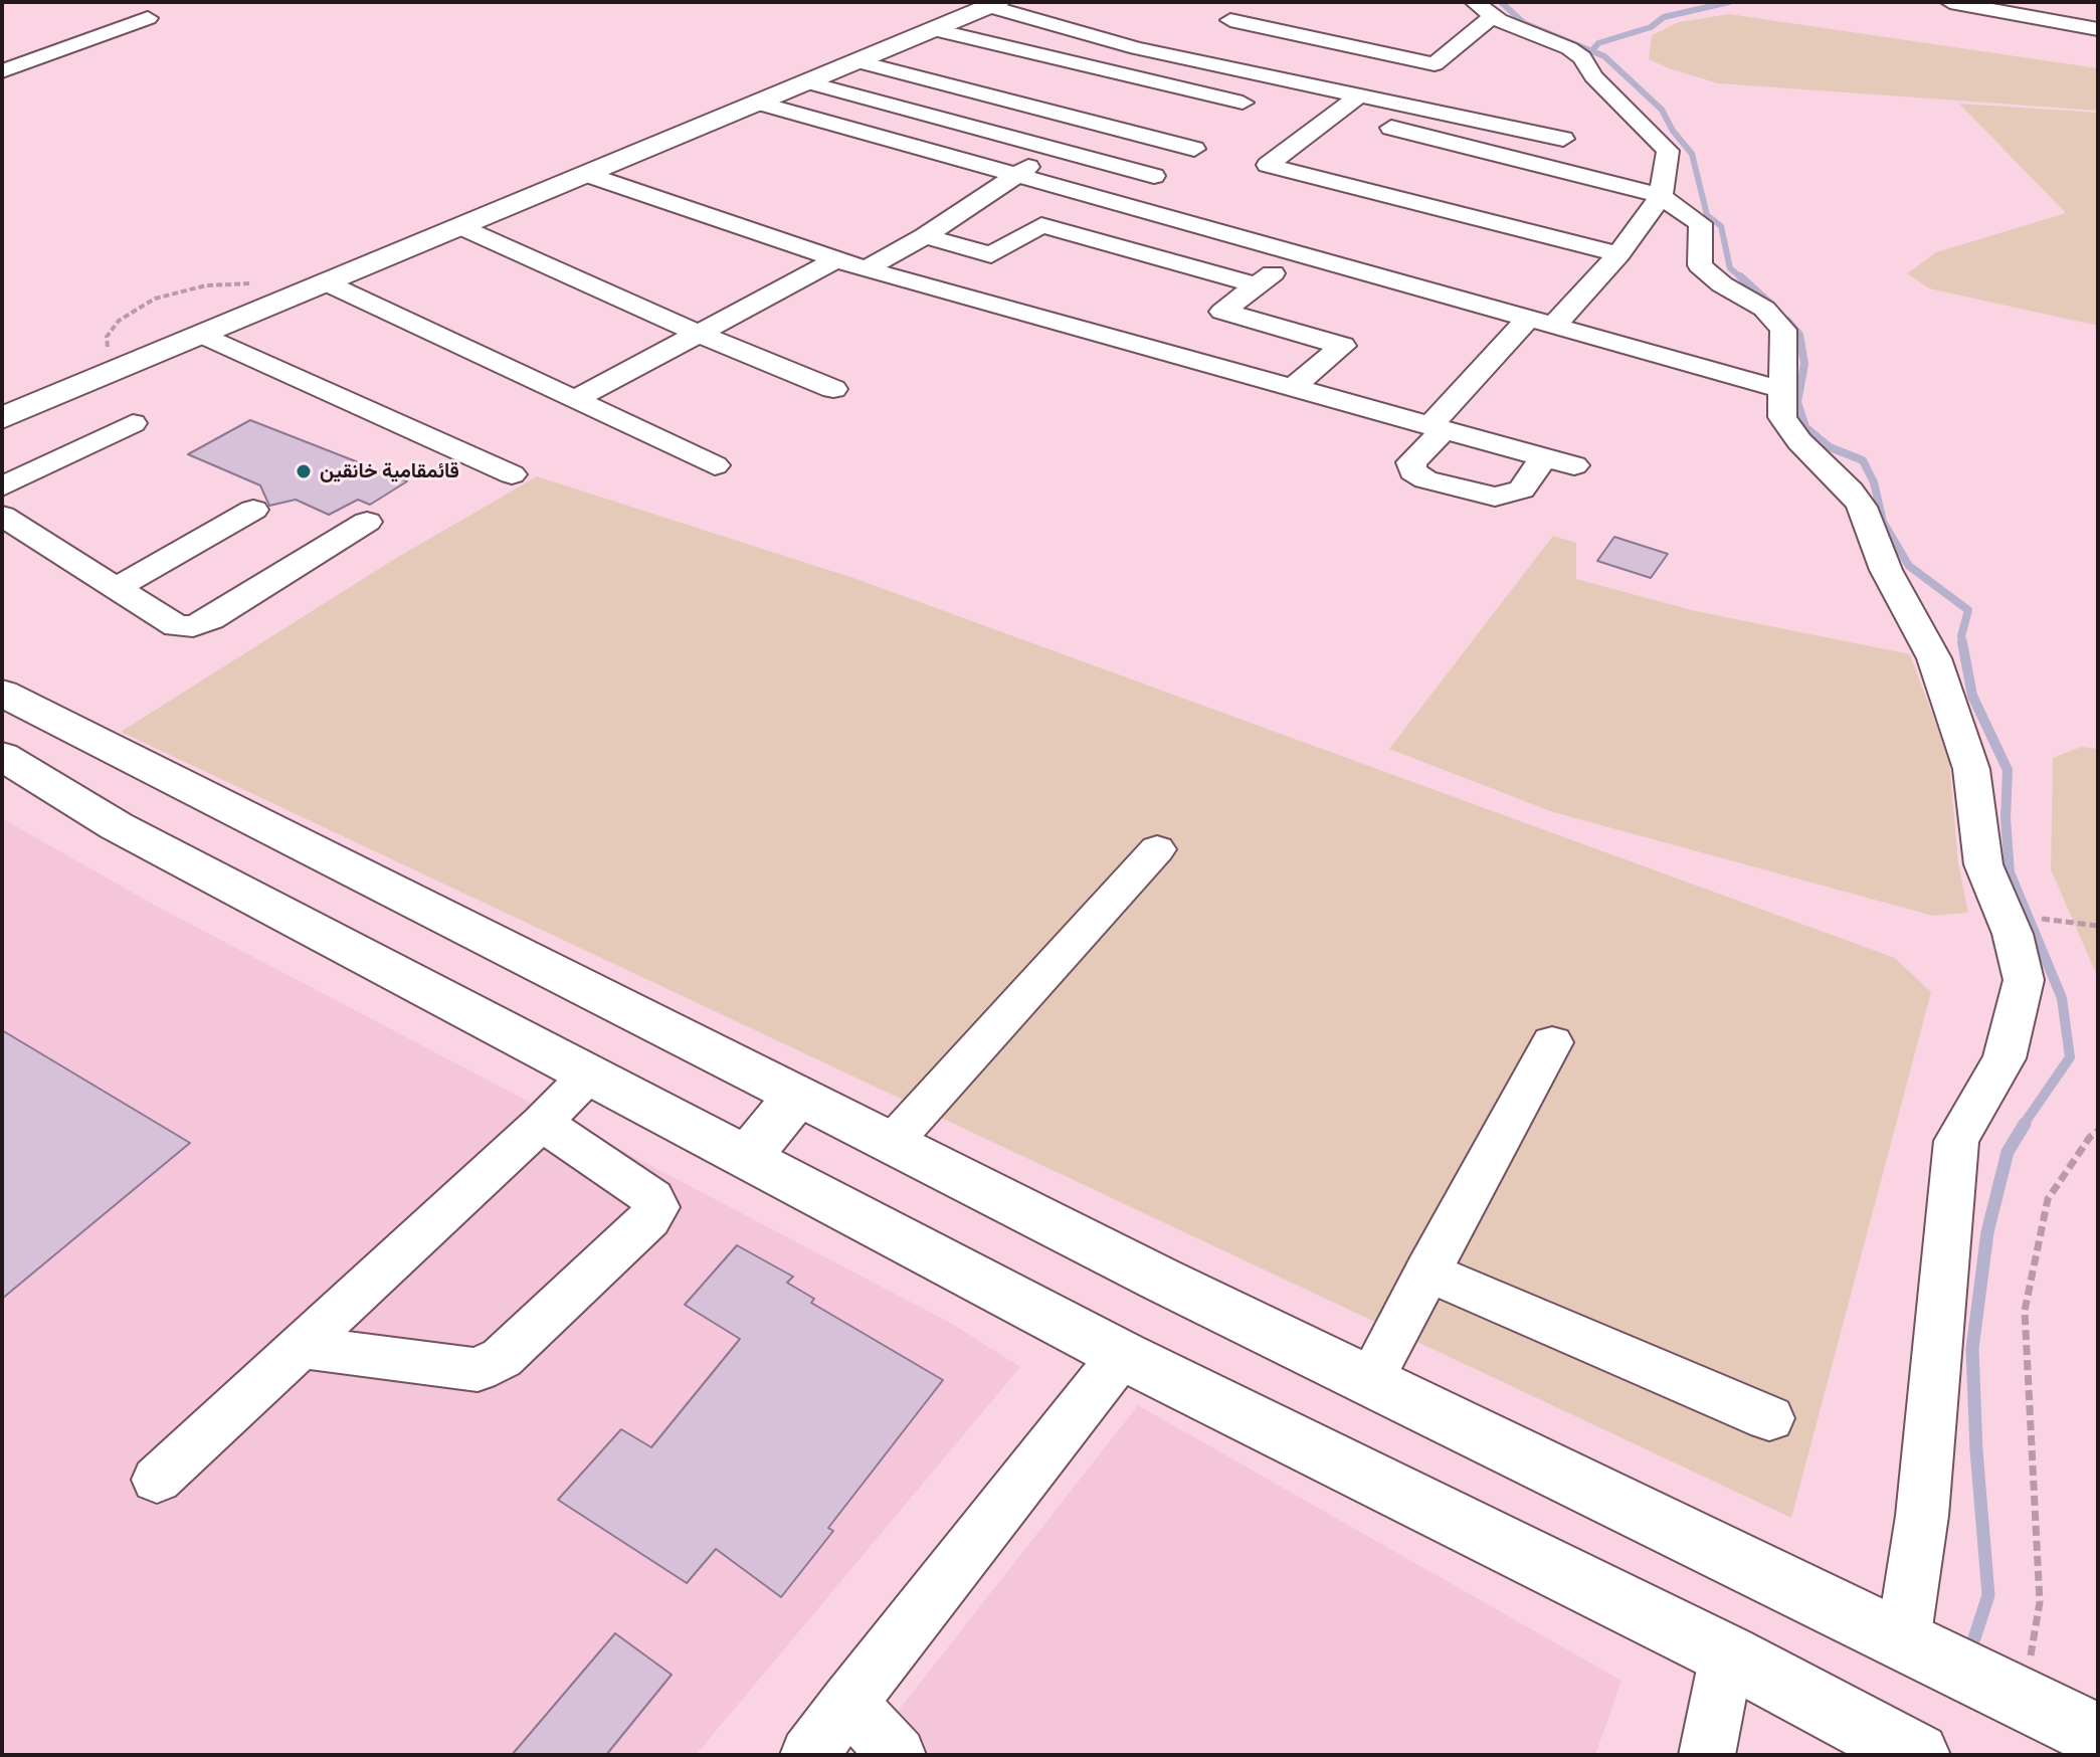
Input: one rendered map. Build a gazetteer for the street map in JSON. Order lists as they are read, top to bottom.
{
  "places": ["قائمقامية خانقين"]
}
